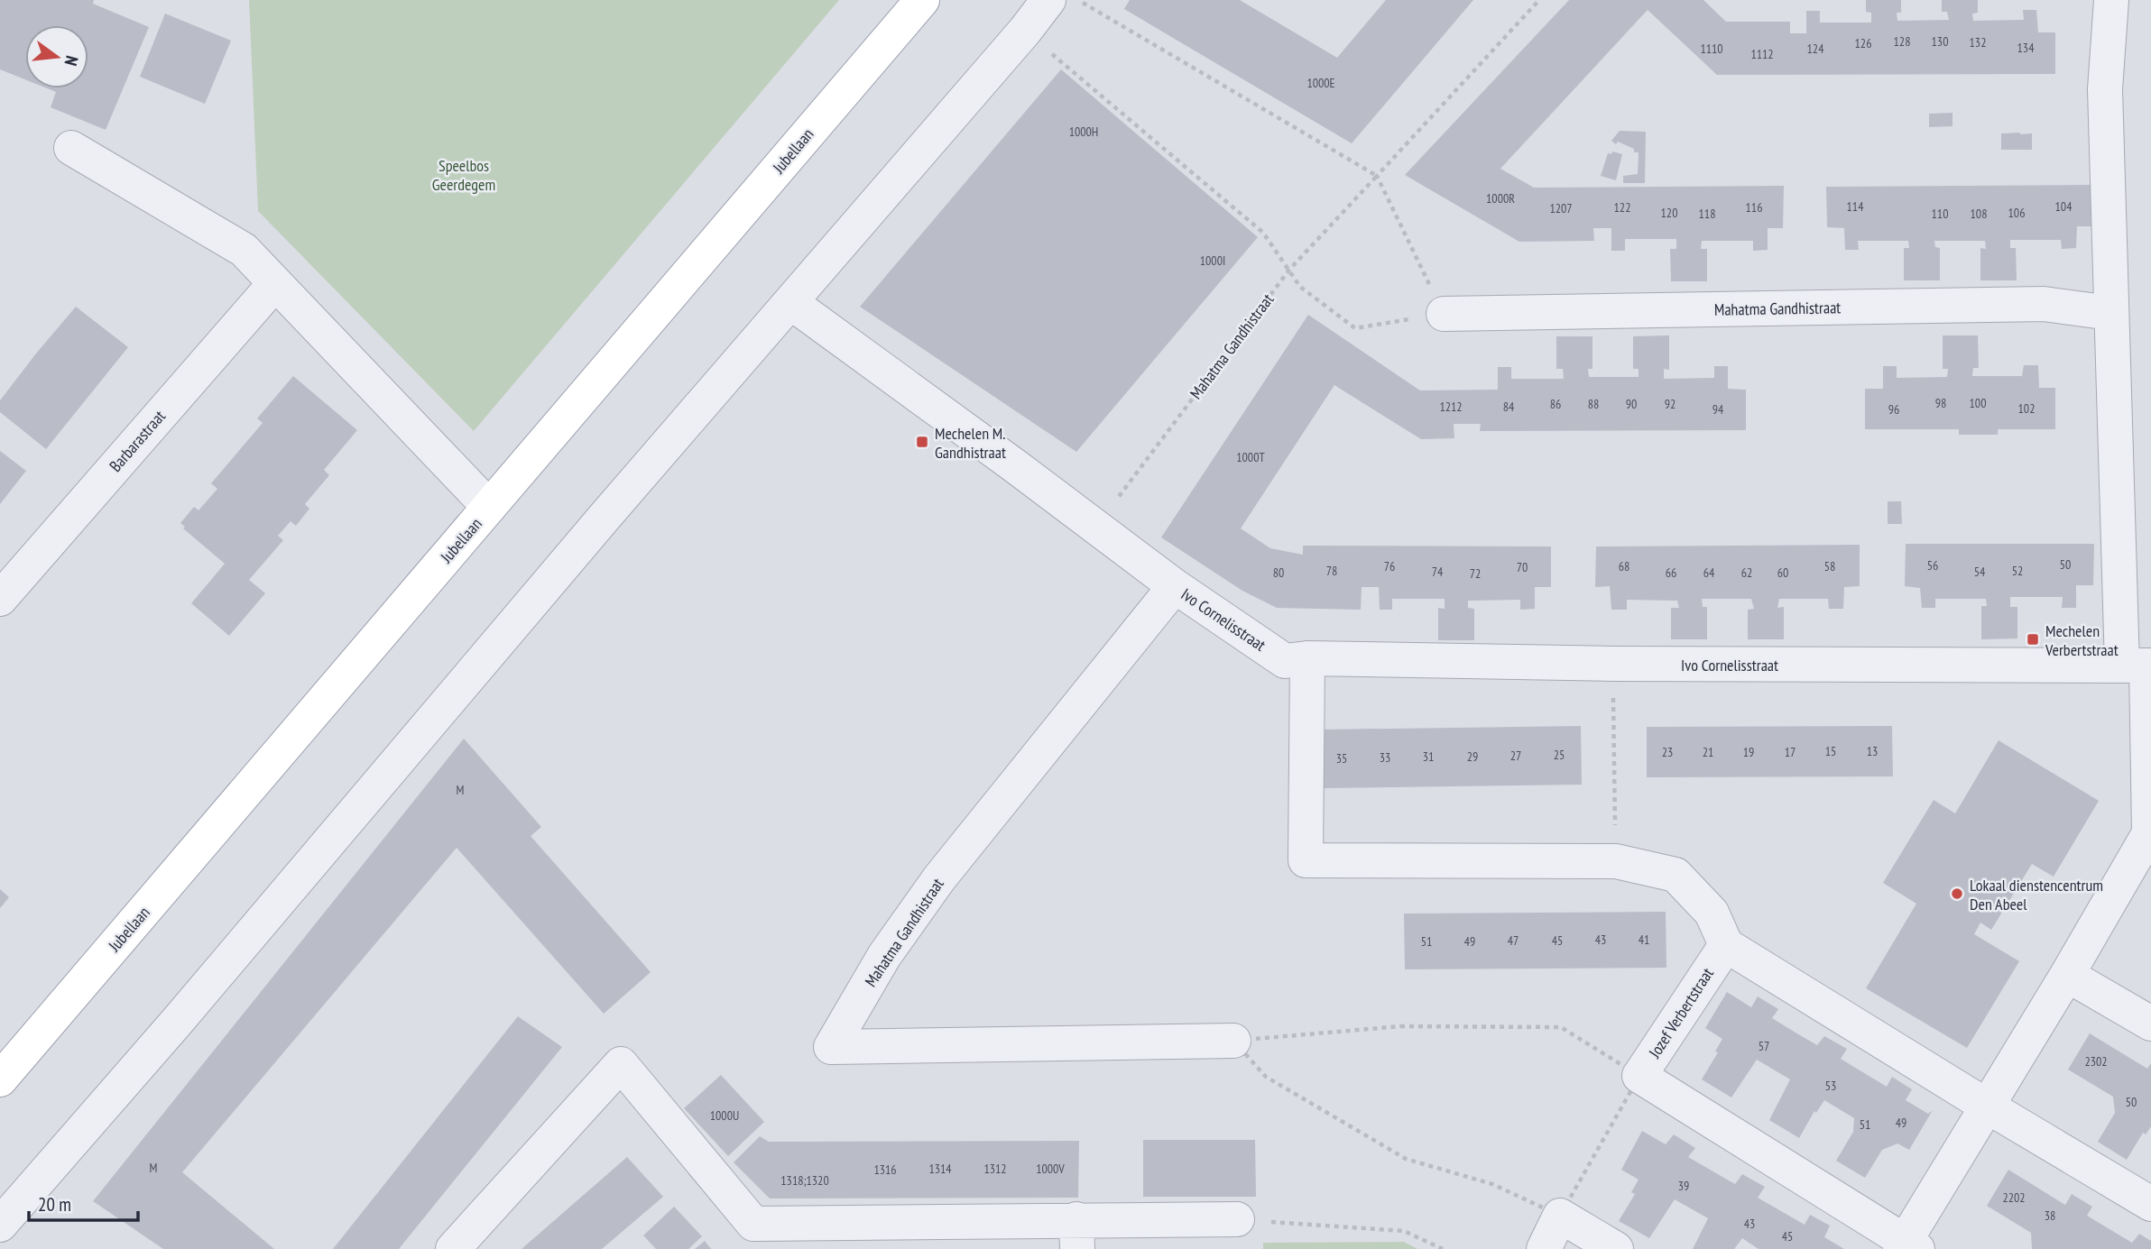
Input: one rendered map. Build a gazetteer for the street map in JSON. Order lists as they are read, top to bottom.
{
  "streets": {
    "main road": ["Jubellaan"],
    "street": [
      "Mahatma Gandhistraat",
      "Barbarastraat",
      "Ivo Cornelisstraat",
      "Jozef Verbertstraat"
    ]
  },
  "crossings": [
    ["Mahatma Gandhistraat", "Ivo Cornelisstraat"],
    ["Ivo Cornelisstraat", "Jozef Verbertstraat"]
  ],
  "parks": ["Speelbos Geerdegem"],
  "places": {
    "transit": ["Mechelen M. Gandhistraat", "Mechelen Verbertstraat"],
    "other": ["Lokaal dienstencentrum Den Abeel"]
  },
  "house_numbers": [
    "128",
    "130",
    "132",
    "126",
    "134",
    "1110",
    "124",
    "1112",
    "1000E",
    "1000H",
    "1000R",
    "114",
    "104",
    "122",
    "116",
    "1207",
    "120",
    "106",
    "118",
    "110",
    "108",
    "1000I",
    "98",
    "100",
    "86",
    "88",
    "90",
    "92",
    "1212",
    "84",
    "102",
    "94",
    "96",
    "1000T",
    "50",
    "56",
    "76",
    "68",
    "58",
    "70",
    "78",
    "52",
    "74",
    "54",
    "80",
    "66",
    "64",
    "62",
    "60",
    "72",
    "15",
    "13",
    "23",
    "21",
    "19",
    "17",
    "25",
    "27",
    "31",
    "29",
    "33",
    "35",
    "M",
    "43",
    "41",
    "47",
    "45",
    "51",
    "49",
    "57",
    "2302",
    "53",
    "50",
    "1000U",
    "49",
    "51",
    "M",
    "1314",
    "1312",
    "1000V",
    "1316",
    "1318;1320",
    "39",
    "2202",
    "38",
    "43",
    "45"
  ],
  "scale_bar": "20 m",
  "north": "right"
}
